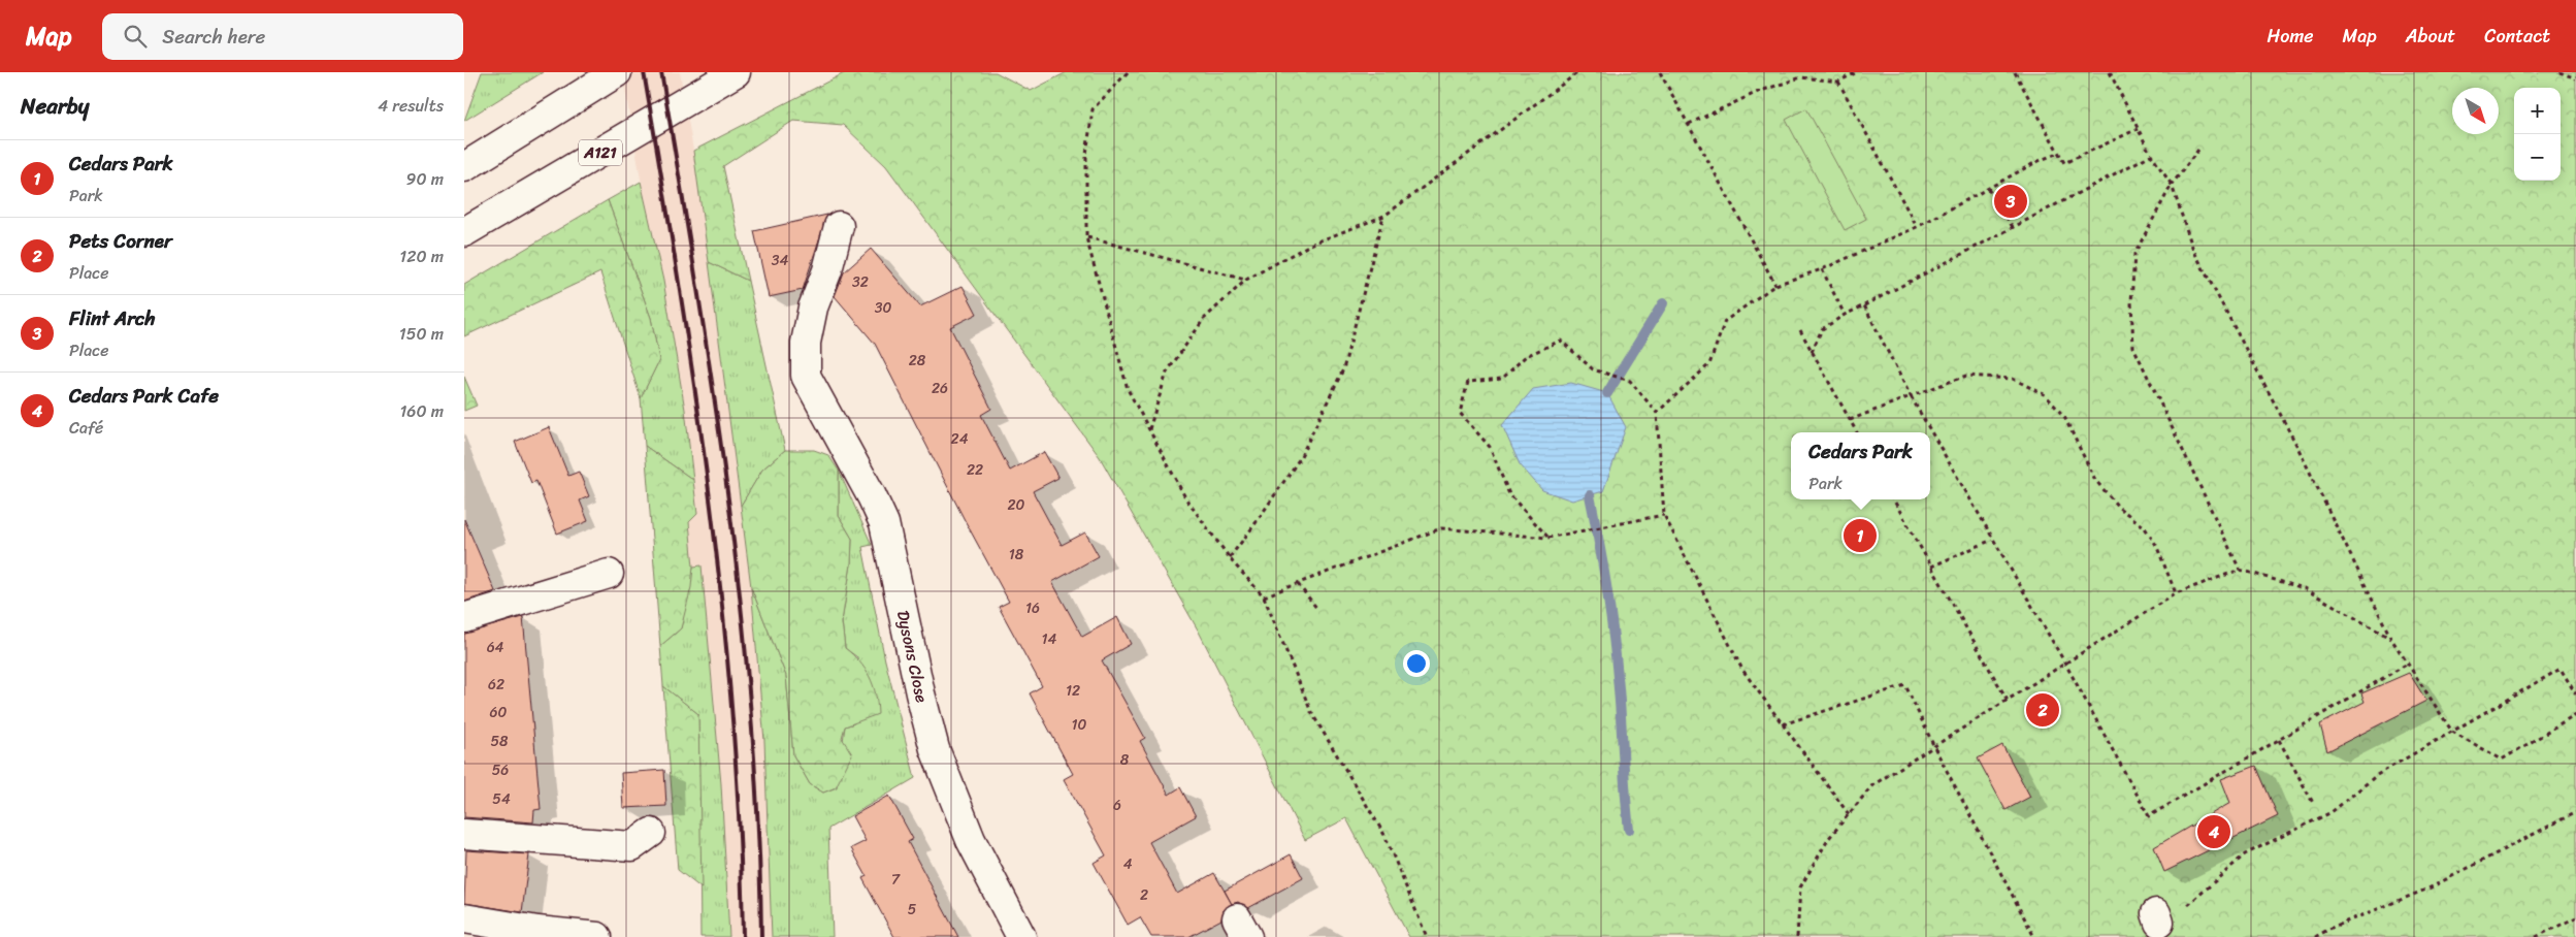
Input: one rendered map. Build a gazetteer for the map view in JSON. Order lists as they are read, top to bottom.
{
  "streets": {
    "street": ["A121", "Dysons Close"]
  },
  "house_numbers": [
    "34",
    "32",
    "30",
    "28",
    "26",
    "24",
    "22",
    "20",
    "18",
    "16",
    "14",
    "64",
    "62",
    "12",
    "60",
    "10",
    "58",
    "8",
    "56",
    "54",
    "6",
    "4",
    "7",
    "2",
    "5"
  ],
  "north": "bottom right",
  "page": {
    "header": "Map",
    "search": "Search here",
    "nav": [
      "Home",
      "Map",
      "About",
      "Contact"
    ],
    "heading": ["Nearby", "4 results"],
    "map_buttons": ["+", "−"],
    "list": [
      {
        "mark": "1",
        "name": "Cedars Park",
        "note": "Park",
        "value": "90 m"
      },
      {
        "mark": "2",
        "name": "Pets Corner",
        "note": "Place",
        "value": "120 m"
      },
      {
        "mark": "3",
        "name": "Flint Arch",
        "note": "Place",
        "value": "150 m"
      },
      {
        "mark": "4",
        "name": "Cedars Park Cafe",
        "note": "Café",
        "value": "160 m"
      }
    ],
    "pins": [
      "3",
      "1",
      "2",
      "4"
    ],
    "popup": ["Cedars Park", "Park"]
  }
}
